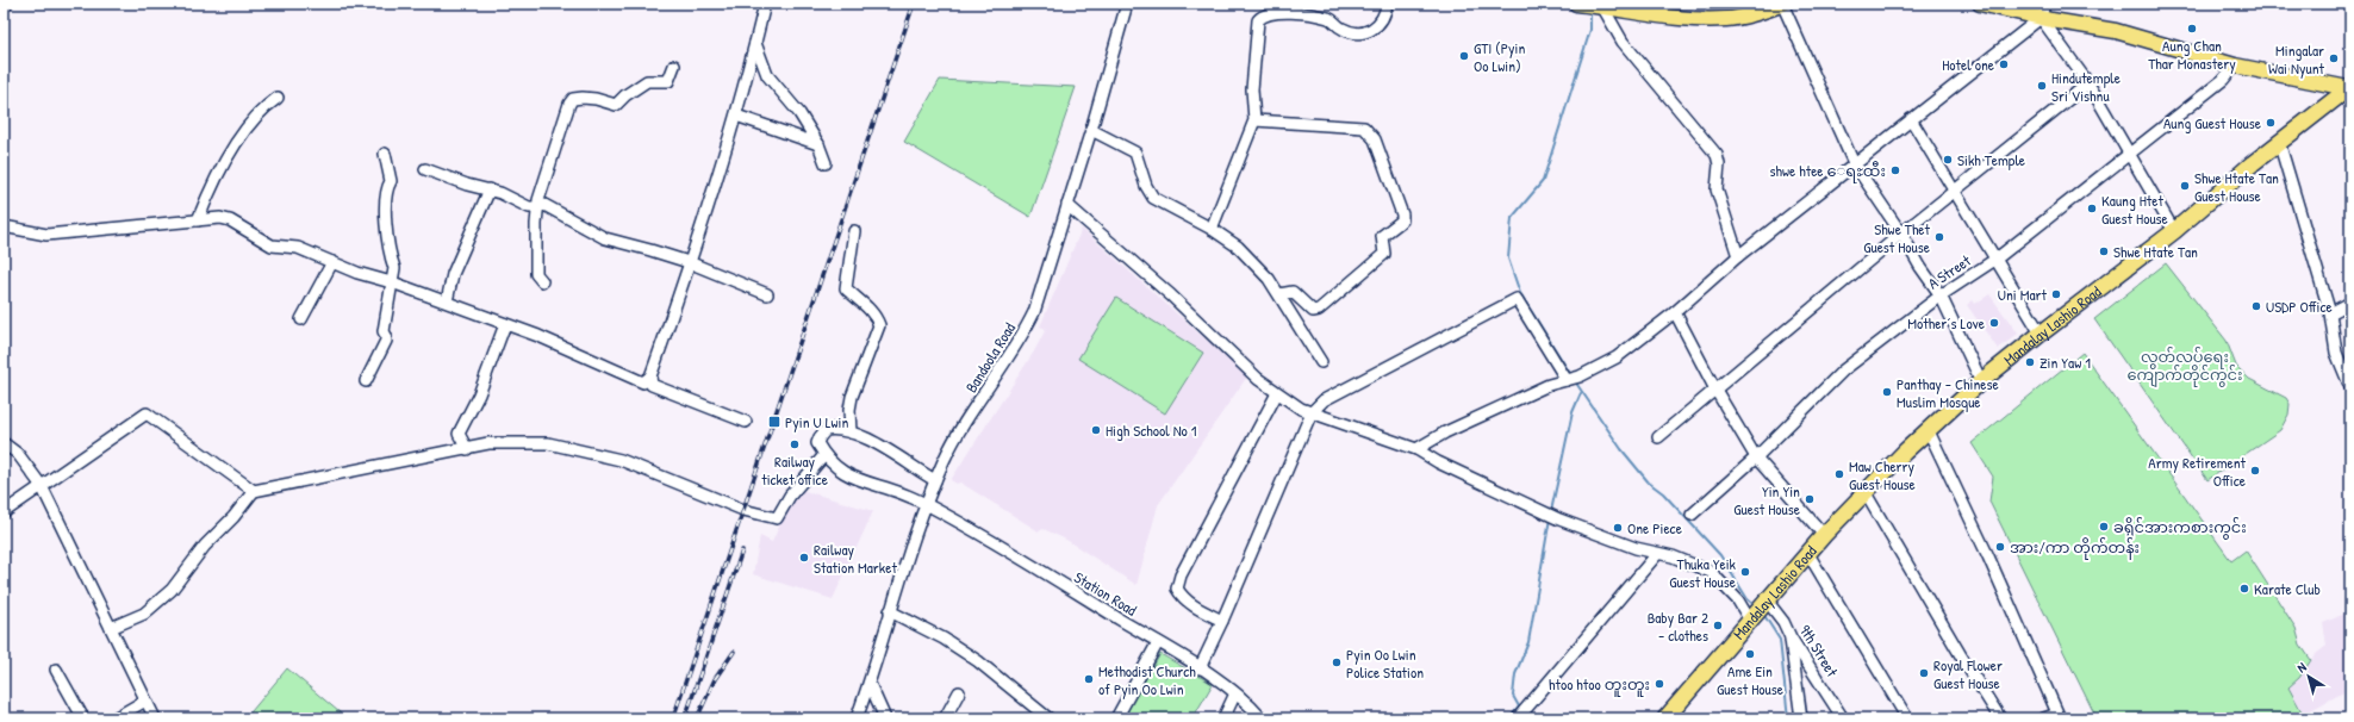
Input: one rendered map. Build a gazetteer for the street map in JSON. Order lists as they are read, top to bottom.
{
  "streets": {
    "highway": ["Mandalay Lashio Road"],
    "street": [
      "A Street",
      "Bandoola Road",
      "Station Road",
      "9th Street"
    ]
  },
  "crossings": [
    ["Mandalay Lashio Road", "9th Street"],
    ["Bandoola Road", "Station Road"],
    ["Bandoola Road", "9th Street"]
  ],
  "parks": ["လွတ်လပ်ရေး ကျောက်တိုင်ကွင်း"],
  "places": {
    "other": [
      "Aung Chan Thar Monastery",
      "GTI (Pyin Oo Lwin)",
      "Mingalar Wai Nyunt",
      "Hotel one",
      "Hindutemple Sri Vishnu",
      "Aung Guest House",
      "Sikh Temple",
      "shwe htee ေရႊထီး",
      "Shwe Htate Tan Guest House",
      "Kaung Htet Guest House",
      "Shwe Thet Guest House",
      "Shwe Htate Tan",
      "Uni Mart",
      "USDP Office",
      "Mother´s Love",
      "Zin Yaw 1",
      "Panthay - Chinese Muslim Mosque",
      "High School No 1",
      "Railway ticket office",
      "Army Retirement Office",
      "Maw Cherry Guest House",
      "Yin Yin Guest House",
      "ခရိုင်အားကစားကွင်း",
      "One Piece",
      "အား/ကာ တိုက်တန်း",
      "Railway Station Market",
      "Thuka Yeik Guest House",
      "Karate Club",
      "Baby Bar 2 - clothes",
      "Ame Ein Guest House",
      "Pyin Oo Lwin Police Station",
      "Royal Flower Guest House",
      "Methodist Church of Pyin Oo Lwin",
      "htoo htoo တူးတူး"
    ],
    "transit": ["Pyin U Lwin"]
  },
  "north": "top left"
}
